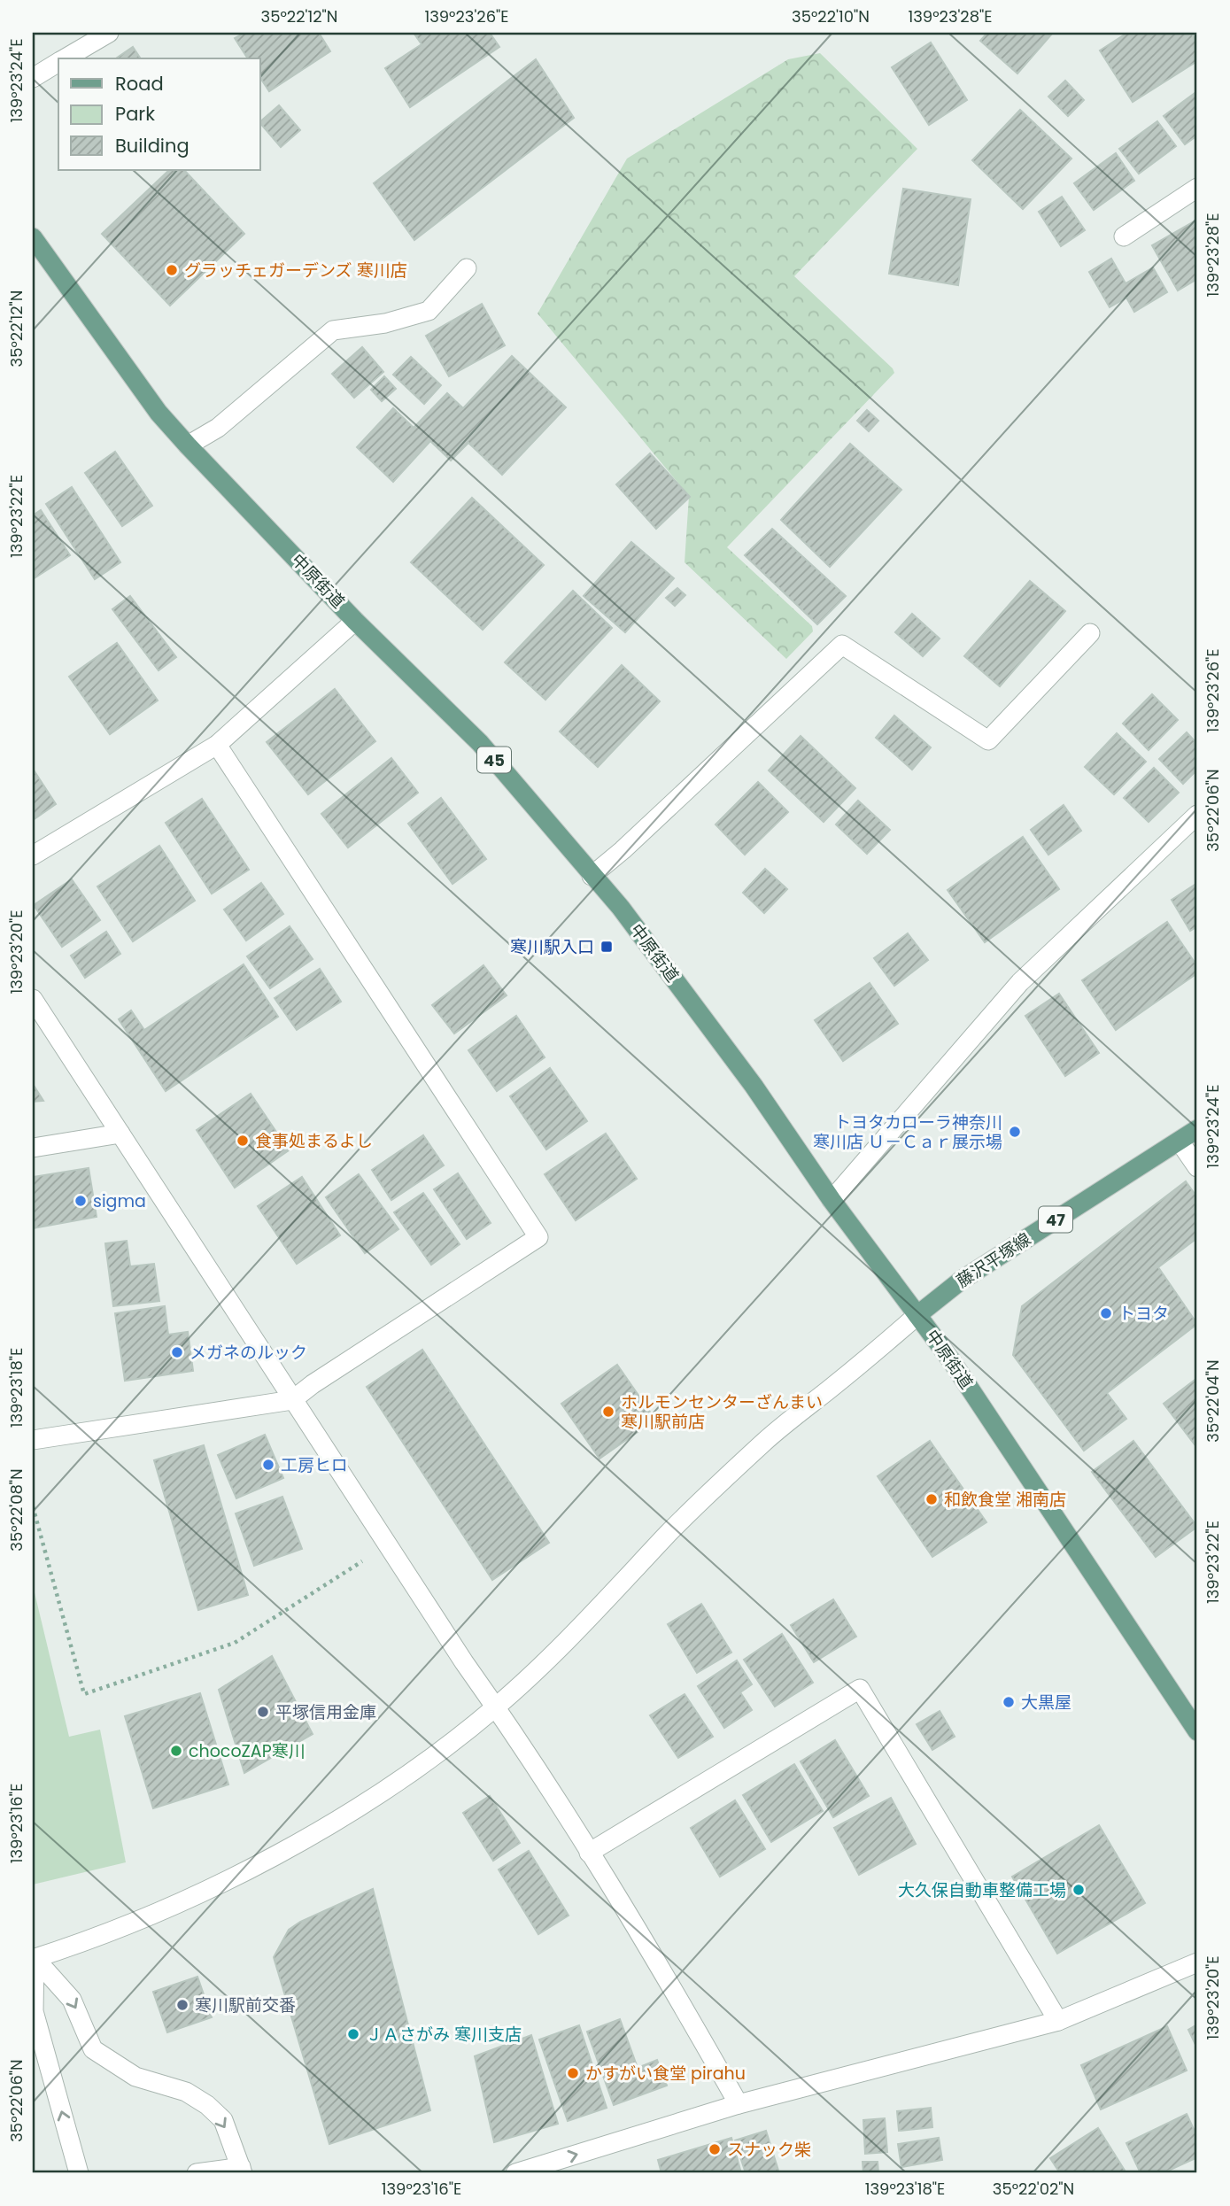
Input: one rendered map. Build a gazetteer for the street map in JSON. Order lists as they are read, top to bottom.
{
  "streets": {
    "main road": [
      "中原街道",
      "45",
      "47",
      "藤沢平塚線"
    ]
  },
  "crossings": [
    ["中原街道", "藤沢平塚線"]
  ],
  "places": {
    "other": [
      "グラッチェガーデンズ 寒川店",
      "トヨタカローラ神奈川 寒川店 Ｕ－Ｃａｒ展示場",
      "食事処まるよし",
      "sigma",
      "トヨタ",
      "メガネのルック",
      "ホルモンセンターざんまい 寒川駅前店",
      "工房ヒロ",
      "和飲食堂 湘南店",
      "大黒屋",
      "平塚信用金庫",
      "chocoZAP寒川",
      "大久保自動車整備工場",
      "寒川駅前交番",
      "ＪＡさがみ 寒川支店",
      "かすがい食堂 pirahu",
      "スナック柴"
    ],
    "transit": ["寒川駅入口"]
  },
  "legend": ["Road", "Park", "Building"],
  "coordinates": [
    "35°22'12\"N",
    "139°23'26\"E",
    "35°22'10\"N",
    "139°23'28\"E",
    "139°23'24\"E",
    "139°23'22\"E",
    "35°22'06\"N",
    "139°23'20\"E",
    "139°23'18\"E",
    "35°22'04\"N",
    "35°22'08\"N",
    "139°23'16\"E",
    "35°22'02\"N"
  ]
}
